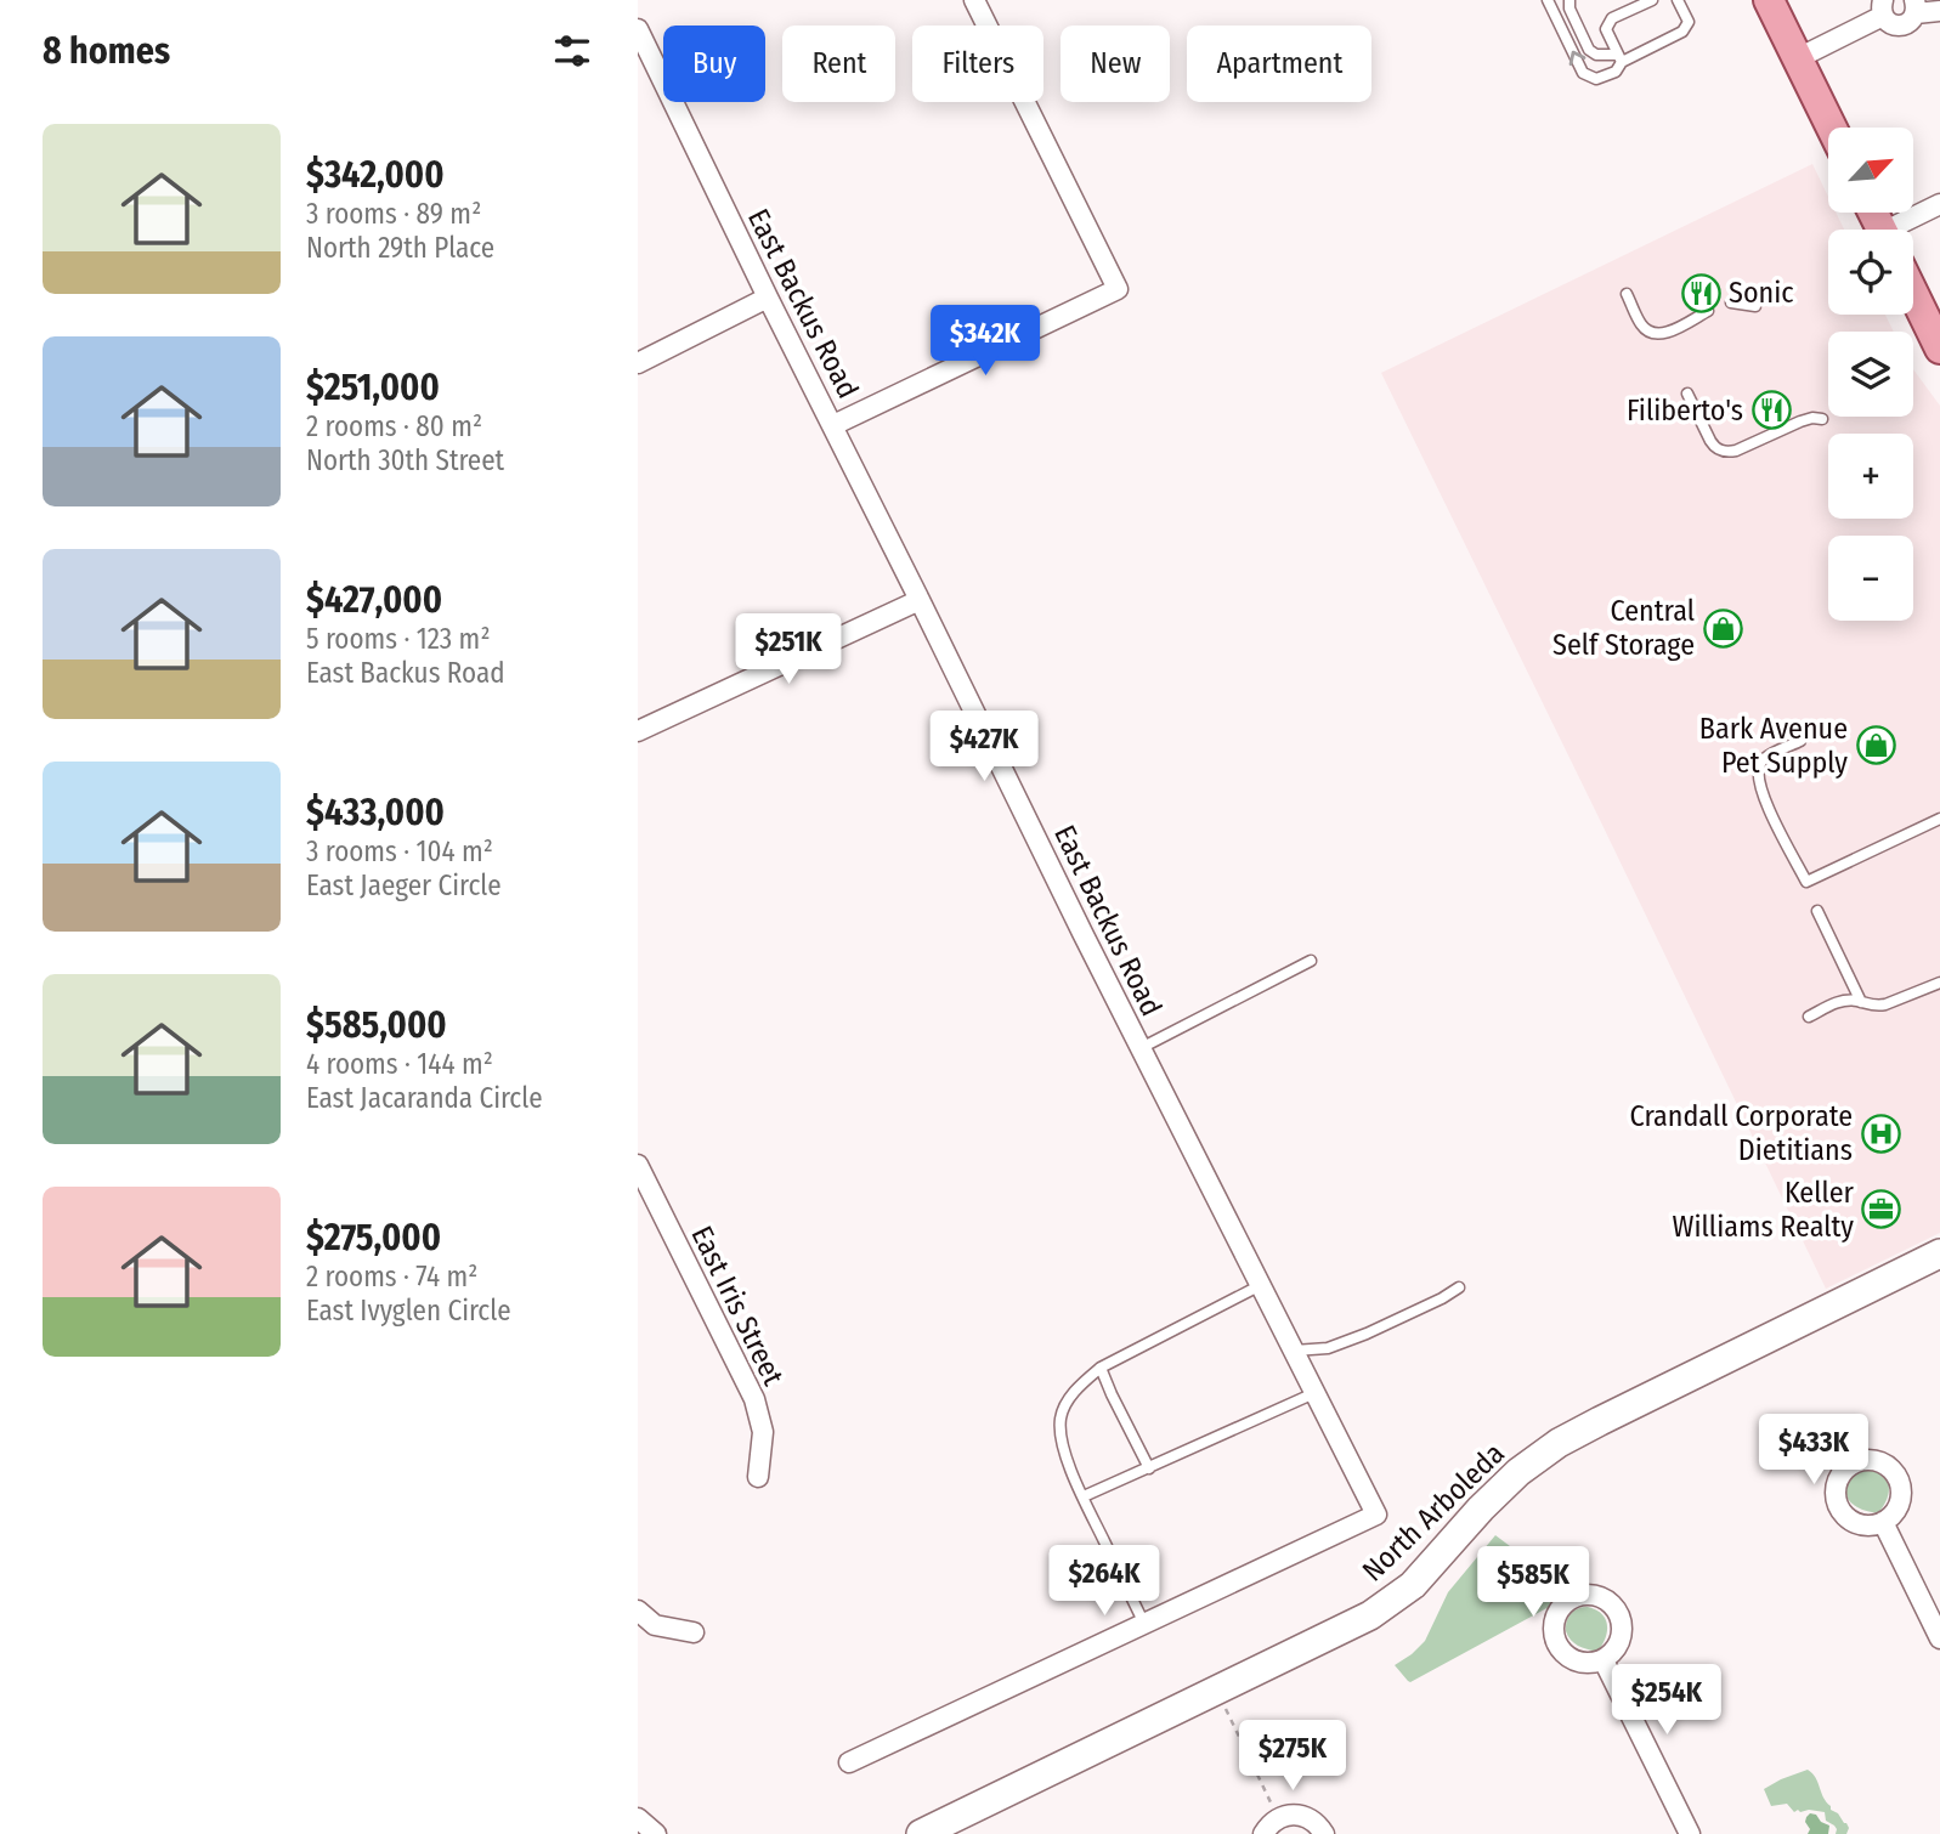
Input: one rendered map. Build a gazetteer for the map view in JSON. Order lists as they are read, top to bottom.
{
  "streets": {
    "street": ["East Backus Road", "East Iris Street", "North Arboleda"]
  },
  "places": {
    "restaurant": ["Sonic", "Filiberto's"],
    "shop": ["Central Self Storage", "Bark Avenue Pet Supply"],
    "hospital": ["Crandall Corporate Dietitians"],
    "office": ["Keller Williams Realty"]
  },
  "north": "top right",
  "page": {
    "heading": "8 homes",
    "chip": [
      "Buy",
      "Rent",
      "Filters",
      "New",
      "Apartment"
    ],
    "list": [
      {
        "name": "$342,000",
        "note": "3 rooms · 89 m² · North 29th Place"
      },
      {
        "name": "$251,000",
        "note": "2 rooms · 80 m² · North 30th Street"
      },
      {
        "name": "$427,000",
        "note": "5 rooms · 123 m² · East Backus Road"
      },
      {
        "name": "$433,000",
        "note": "3 rooms · 104 m² · East Jaeger Circle"
      },
      {
        "name": "$585,000",
        "note": "4 rooms · 144 m² · East Jacaranda Circle"
      },
      {
        "name": "$275,000",
        "note": "2 rooms · 74 m² · East Ivyglen Circle"
      }
    ],
    "map_buttons": ["+", "−"],
    "price": [
      "$342K",
      "$251K",
      "$427K",
      "$433K",
      "$264K",
      "$585K",
      "$254K",
      "$275K"
    ]
  }
}
